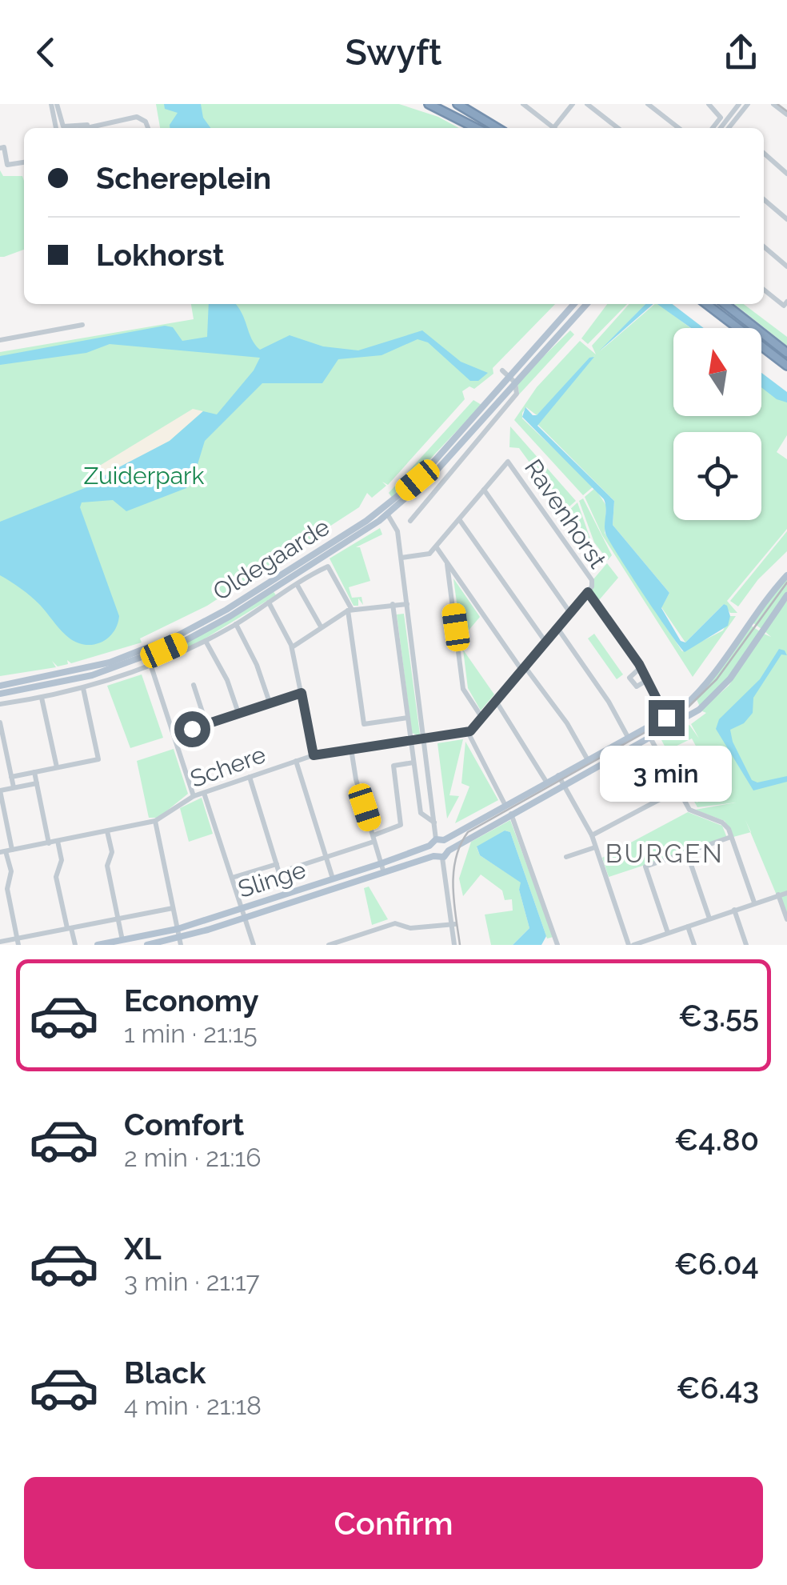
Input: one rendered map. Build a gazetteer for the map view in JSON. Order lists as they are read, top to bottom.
{
  "streets": {
    "main road": ["Oldegaarde", "Slinge"],
    "street": ["Ravenhorst", "Schere"]
  },
  "districts": ["BURGEN"],
  "parks": ["Zuiderpark"],
  "north": "top",
  "page": {
    "header": "Swyft",
    "banner": ["Schereplein", "Lokhorst"],
    "bubble": "3 min",
    "list": [
      {
        "name": "Economy",
        "note": "1 min · 21:15",
        "value": "€3.55"
      },
      {
        "name": "Comfort",
        "note": "2 min · 21:16",
        "value": "€4.80"
      },
      {
        "name": "XL",
        "note": "3 min · 21:17",
        "value": "€6.04"
      },
      {
        "name": "Black",
        "note": "4 min · 21:18",
        "value": "€6.43"
      }
    ],
    "buttons": "Confirm"
  }
}
